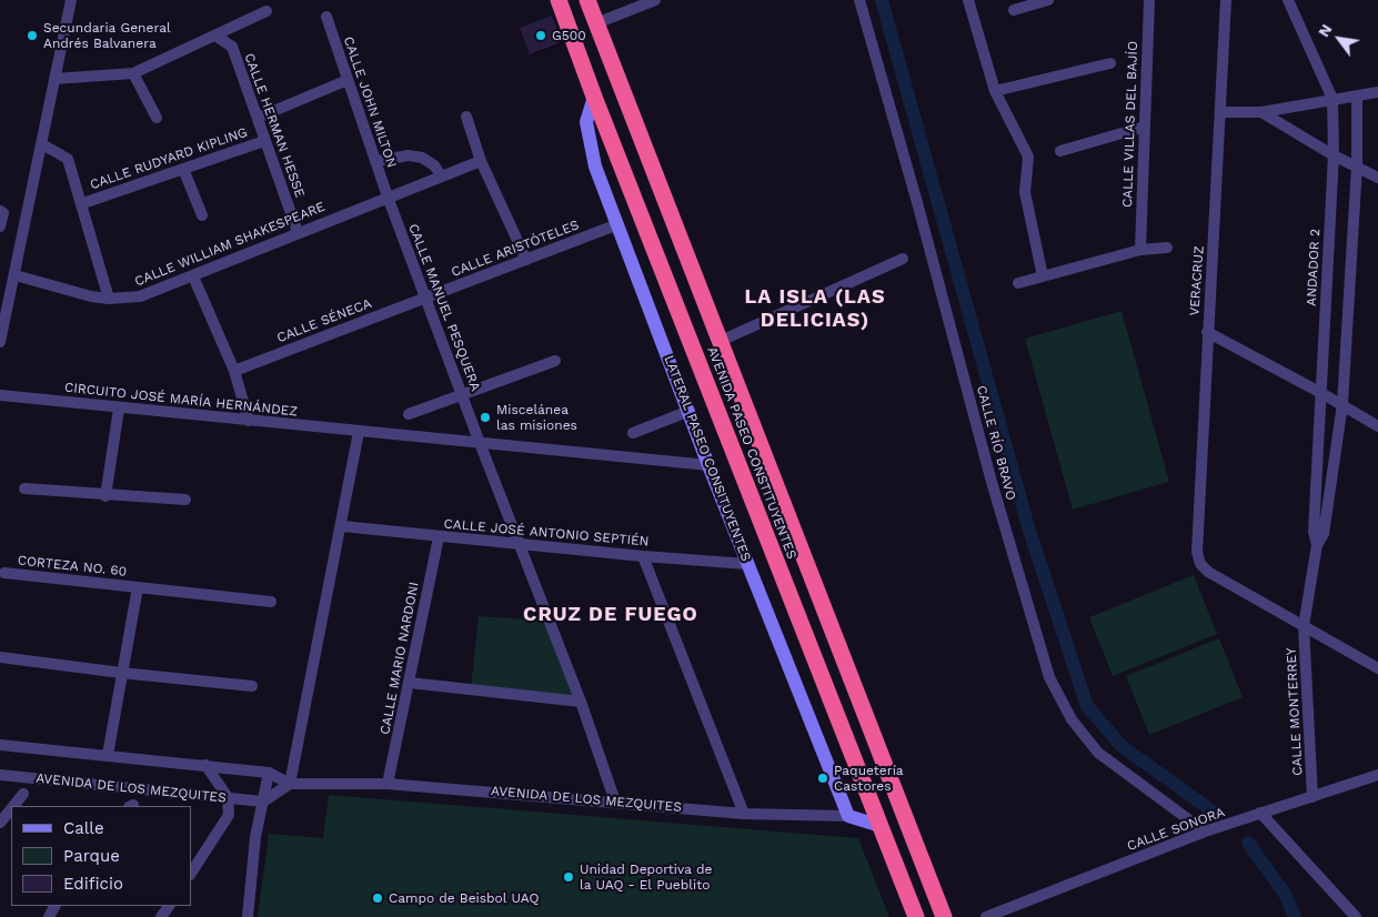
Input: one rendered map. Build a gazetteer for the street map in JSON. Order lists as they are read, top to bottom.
{
  "streets": {
    "highway": ["AVENIDA PASEO CONSTITUYENTES"],
    "street": [
      "CALLE JOHN MILTON",
      "CALLE VILLAS DEL BAJÍO",
      "CALLE HERMAN HESSE",
      "CALLE RUDYARD KIPLING",
      "CALLE WILLIAM SHAKESPEARE",
      "CALLE ARISTÓTELES",
      "ANDADOR 2",
      "VERACRUZ",
      "CALLE MANUEL PESQUERA",
      "CALLE SÉNECA",
      "CIRCUITO JOSÉ MARÍA HERNÁNDEZ",
      "CALLE RÍO BRAVO",
      "LATERAL PASEO CONSITUYENTES",
      "CALLE JOSÉ ANTONIO SEPTIÉN",
      "CORTEZA NO. 60",
      "CALLE MARIO NARDONI",
      "CALLE MONTERREY",
      "AVENIDA DE LOS MEZQUITES",
      "CALLE SONORA"
    ]
  },
  "crossings": [
    ["CALLE JOHN MILTON", "CALLE WILLIAM SHAKESPEARE"],
    ["CALLE JOHN MILTON", "CALLE MANUEL PESQUERA"],
    ["CALLE HERMAN HESSE", "CALLE RUDYARD KIPLING"],
    ["CALLE HERMAN HESSE", "CALLE WILLIAM SHAKESPEARE"],
    ["CALLE WILLIAM SHAKESPEARE", "CALLE MANUEL PESQUERA"],
    ["CALLE ARISTÓTELES", "CALLE MANUEL PESQUERA"],
    ["CALLE ARISTÓTELES", "CALLE SÉNECA"],
    ["CALLE ARISTÓTELES", "LATERAL PASEO CONSITUYENTES"],
    ["ANDADOR 2", "VERACRUZ"],
    ["ANDADOR 2", "CALLE MONTERREY"],
    ["VERACRUZ", "CALLE MONTERREY"],
    ["CALLE MANUEL PESQUERA", "CALLE SÉNECA"],
    ["CALLE MANUEL PESQUERA", "CIRCUITO JOSÉ MARÍA HERNÁNDEZ"],
    ["CALLE MANUEL PESQUERA", "CALLE JOSÉ ANTONIO SEPTIÉN"],
    ["CALLE MANUEL PESQUERA", "AVENIDA DE LOS MEZQUITES"],
    ["CIRCUITO JOSÉ MARÍA HERNÁNDEZ", "LATERAL PASEO CONSITUYENTES"],
    ["CALLE RÍO BRAVO", "CALLE SONORA"],
    ["AVENIDA PASEO CONSTITUYENTES", "LATERAL PASEO CONSITUYENTES"],
    ["AVENIDA PASEO CONSTITUYENTES", "AVENIDA DE LOS MEZQUITES"],
    ["LATERAL PASEO CONSITUYENTES", "CALLE JOSÉ ANTONIO SEPTIÉN"],
    ["LATERAL PASEO CONSITUYENTES", "AVENIDA DE LOS MEZQUITES"],
    ["CALLE JOSÉ ANTONIO SEPTIÉN", "CALLE MARIO NARDONI"],
    ["CALLE MARIO NARDONI", "AVENIDA DE LOS MEZQUITES"],
    ["CALLE MONTERREY", "CALLE SONORA"]
  ],
  "districts": ["LA ISLA (LAS DELICIAS)", "CRUZ DE FUEGO"],
  "places": [
    "Secundaria General Andrés Balvanera",
    "G500",
    "Miscelánea las misiones",
    "Paquetería Castores",
    "Unidad Deportiva de la UAQ - El Pueblito",
    "Campo de Beisbol UAQ"
  ],
  "legend": ["Calle", "Parque", "Edificio"],
  "north": "top left"
}
